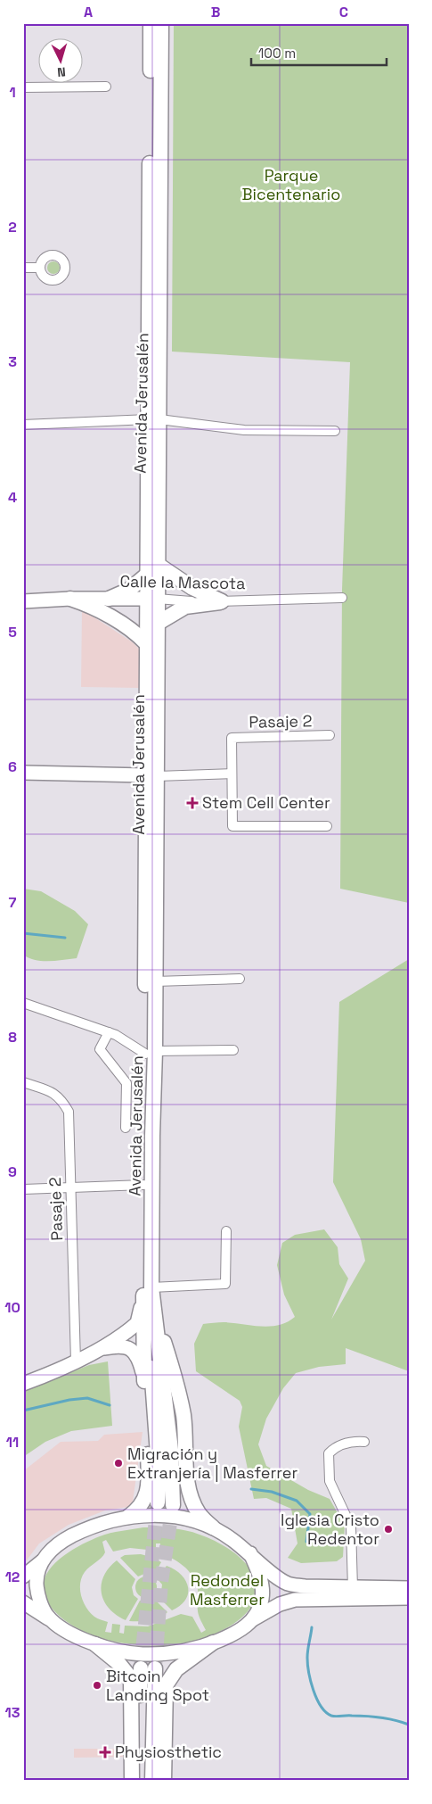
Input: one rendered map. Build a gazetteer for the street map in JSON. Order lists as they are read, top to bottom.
{
  "streets": {
    "main road": ["Avenida Jerusalén", "Calle la Mascota"],
    "street": ["Pasaje 2"]
  },
  "crossings": [
    ["Avenida Jerusalén", "Calle la Mascota"]
  ],
  "parks": ["Parque Bicentenario", "Redondel Masferrer"],
  "places": {
    "health": ["Stem Cell Center", "Physiosthetic"],
    "other": ["Migración y Extranjería | Masferrer", "Iglesia Cristo Redentor", "Bitcoin Landing Spot"]
  },
  "scale_bar": "100 m",
  "north": "bottom",
  "grid": {
    "columns": ["A", "B", "C"],
    "rows": [
      "1",
      "2",
      "3",
      "4",
      "5",
      "6",
      "7",
      "8",
      "9",
      "10",
      "11",
      "12",
      "13"
    ]
  }
}
